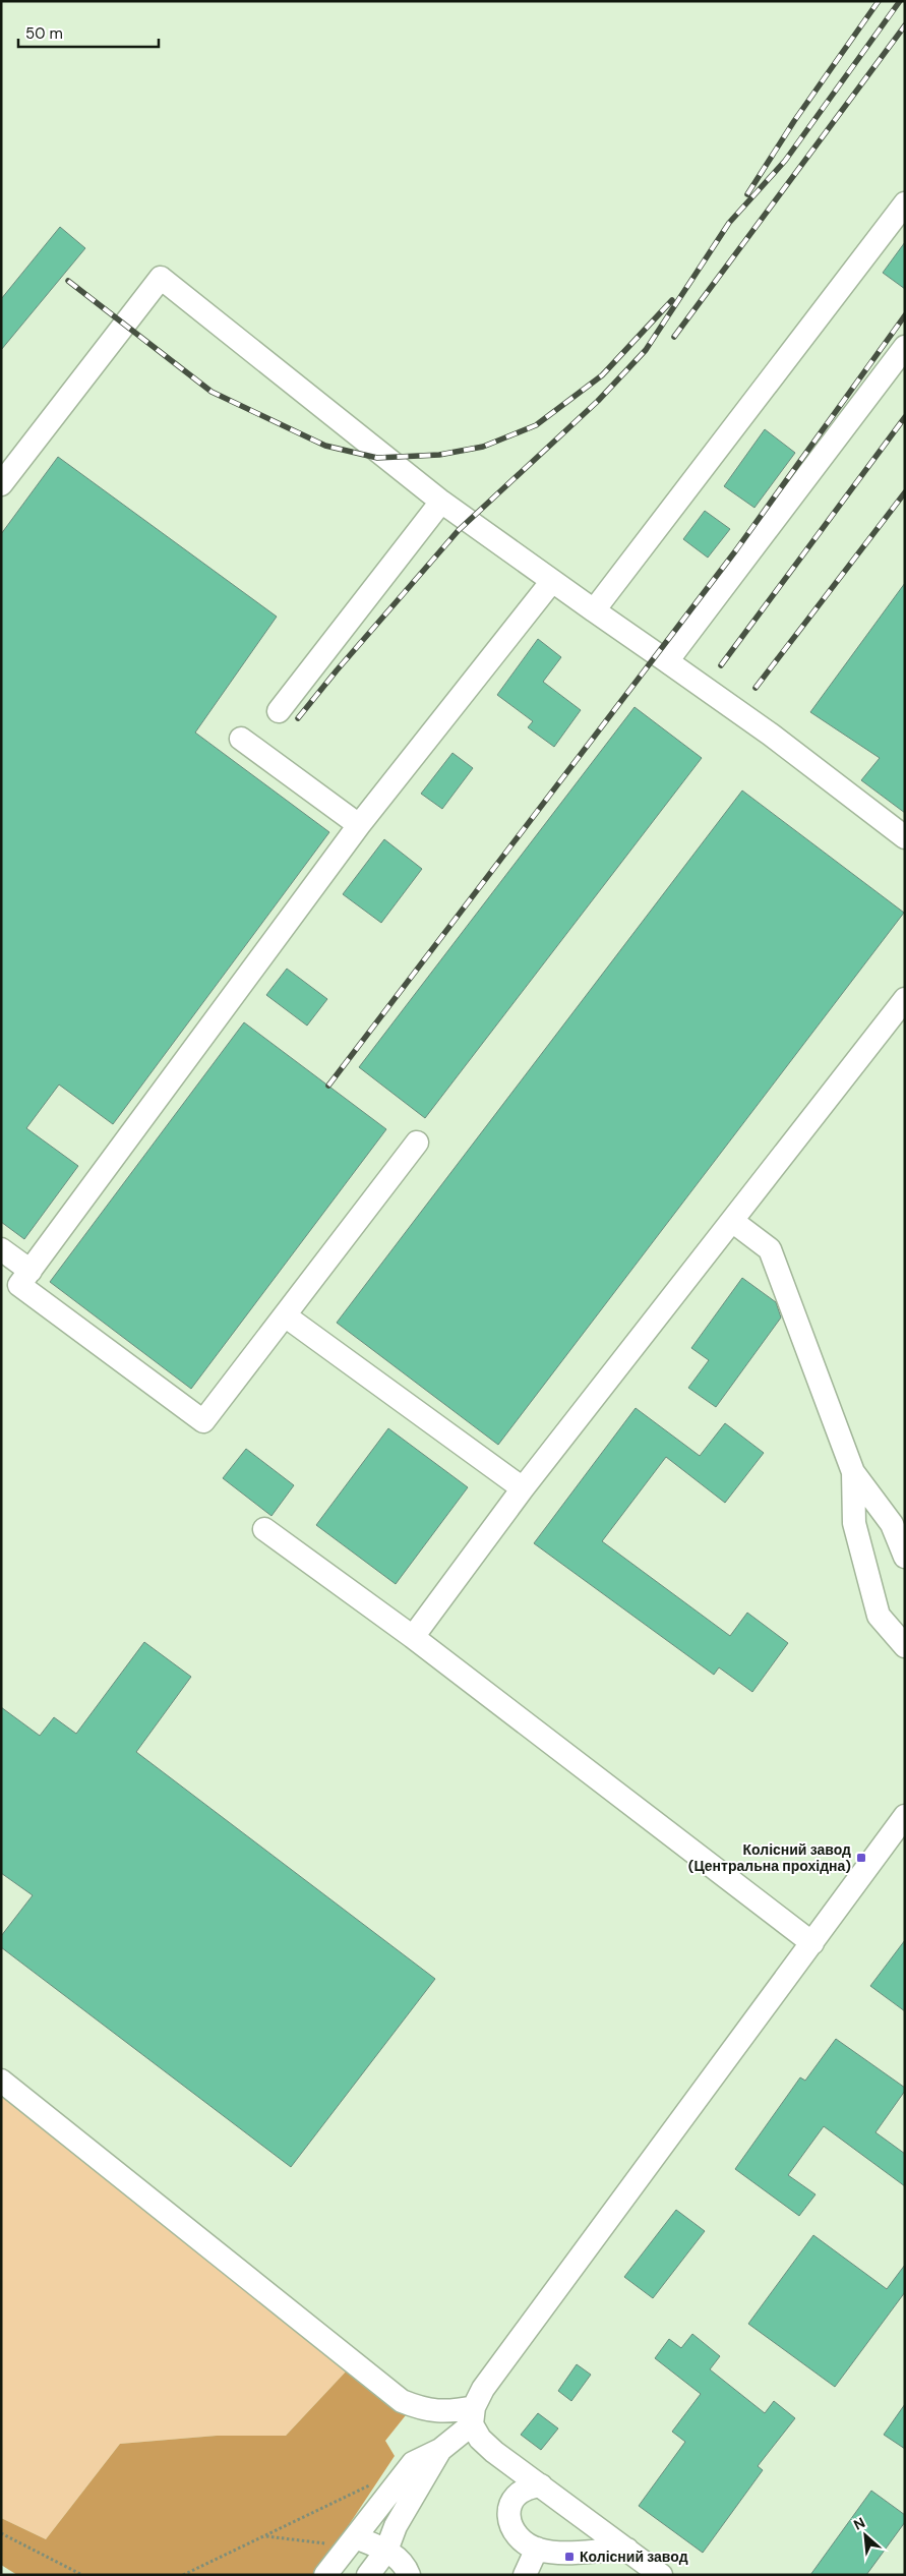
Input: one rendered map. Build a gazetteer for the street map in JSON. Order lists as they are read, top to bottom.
{
  "places": {
    "transit": ["Колісний завод (Центральна прохідна)", "Колісний завод"]
  },
  "scale_bar": "50 m",
  "north": "top left"
}
